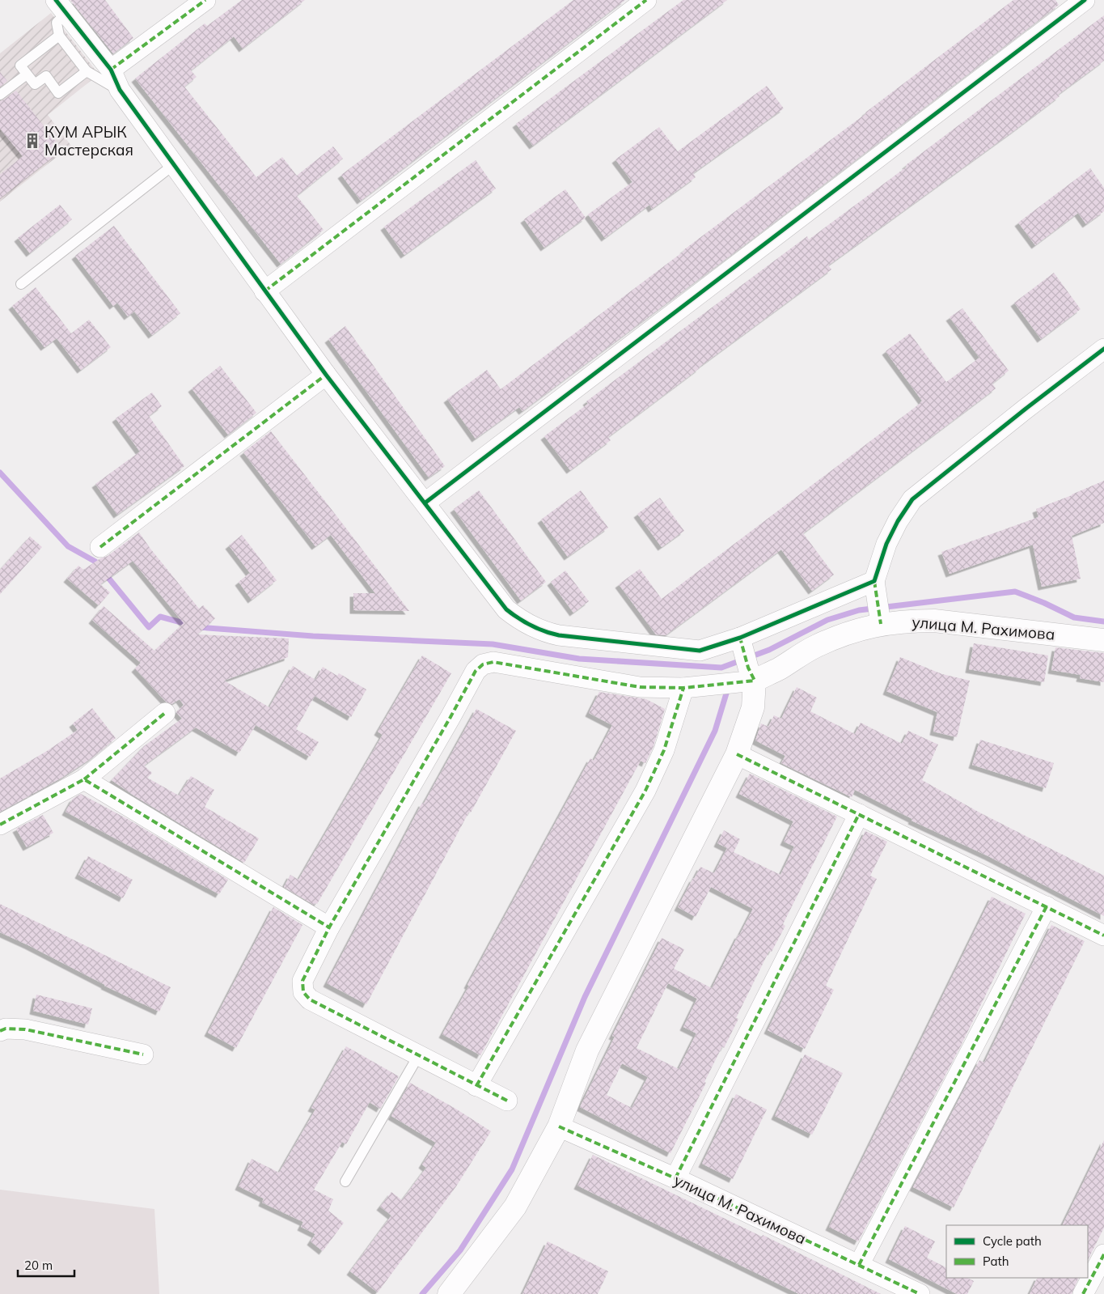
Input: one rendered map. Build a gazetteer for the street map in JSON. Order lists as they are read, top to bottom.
{
  "streets": {
    "street": ["улица М. Рахимова"]
  },
  "places": {
    "building": ["КУМ АРЫК Мастерская"]
  },
  "legend": ["Cycle path", "Path"],
  "scale_bar": "20 m"
}
